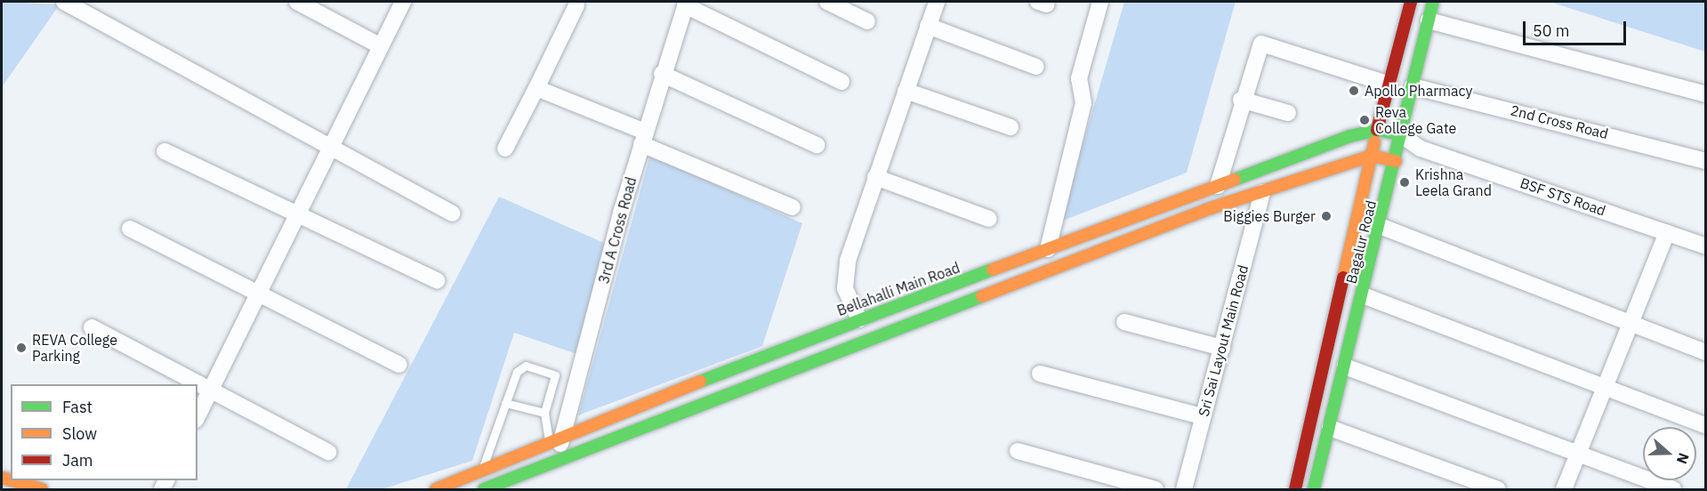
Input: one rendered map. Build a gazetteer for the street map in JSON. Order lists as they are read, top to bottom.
{
  "streets": {
    "main road": ["Bagalur Road", "Bellahalli Main Road"],
    "street": [
      "2nd Cross Road",
      "BSF STS Road",
      "3rd A Cross Road",
      "Sri Sai Layout Main Road"
    ]
  },
  "crossings": [
    ["2nd Cross Road", "Bagalur Road"],
    ["BSF STS Road", "Bagalur Road"],
    ["3rd A Cross Road", "Bellahalli Main Road"],
    ["Bagalur Road", "Bellahalli Main Road"]
  ],
  "places": [
    "Apollo Pharmacy",
    "Reva College Gate",
    "Krishna Leela Grand",
    "Biggies Burger",
    "REVA College Parking"
  ],
  "legend": ["Fast", "Slow", "Jam"],
  "scale_bar": "50 m",
  "north": "right"
}
